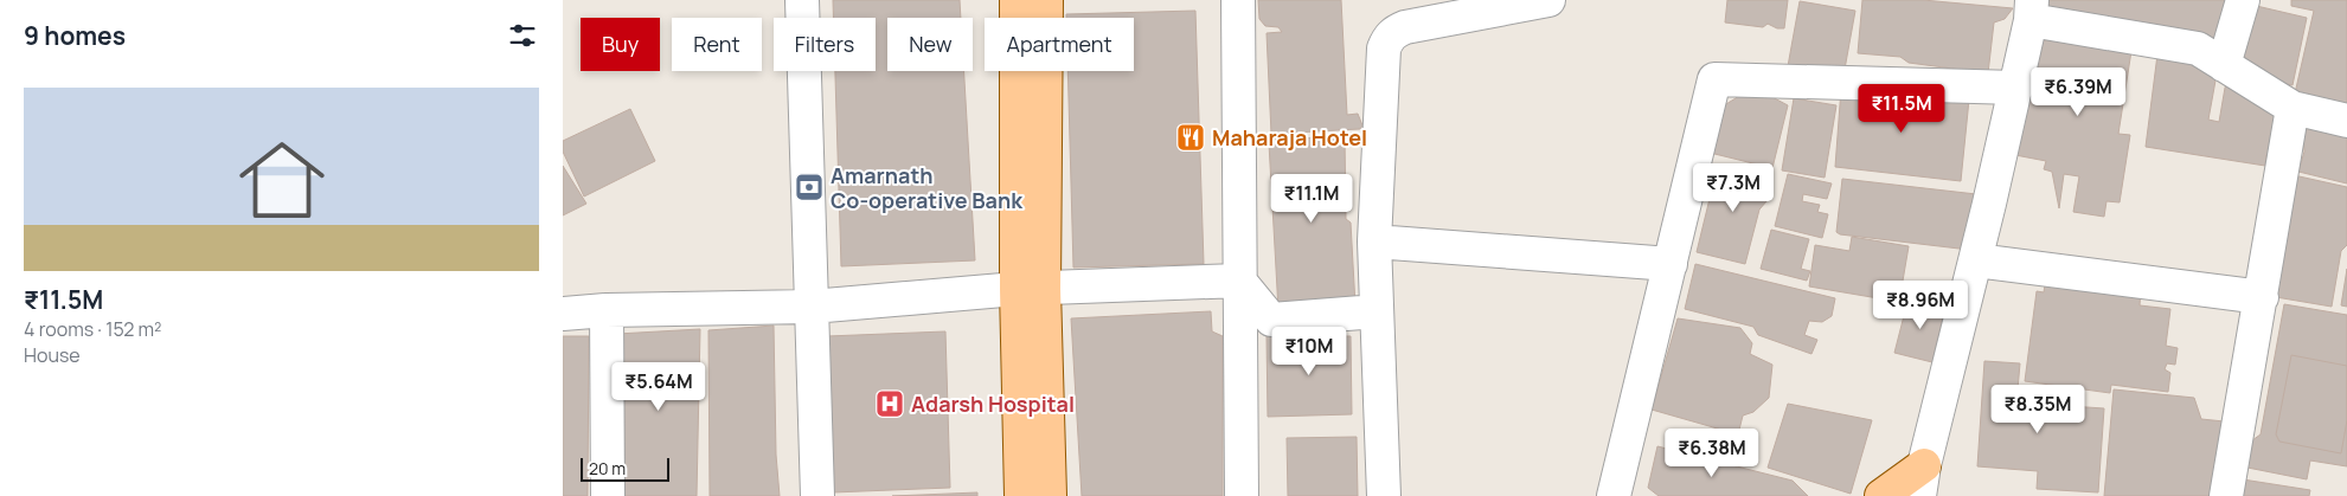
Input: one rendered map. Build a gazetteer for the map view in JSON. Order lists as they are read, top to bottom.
{
  "places": {
    "restaurant": ["Maharaja Hotel"],
    "bank": ["Amarnath Co-operative Bank"],
    "hospital": ["Adarsh Hospital"]
  },
  "scale_bar": "20 m",
  "page": {
    "heading": "9 homes",
    "chip": [
      "Buy",
      "Rent",
      "Filters",
      "New",
      "Apartment"
    ],
    "price": [
      "₹6.39M",
      "₹11.5M",
      "₹7.3M",
      "₹11.1M",
      "₹8.96M",
      "₹10M",
      "₹5.64M",
      "₹8.35M",
      "₹6.38M"
    ],
    "list": [
      {
        "name": "₹11.5M",
        "note": "4 rooms · 152 m² · House"
      }
    ],
    "scale": "20 m"
  }
}
